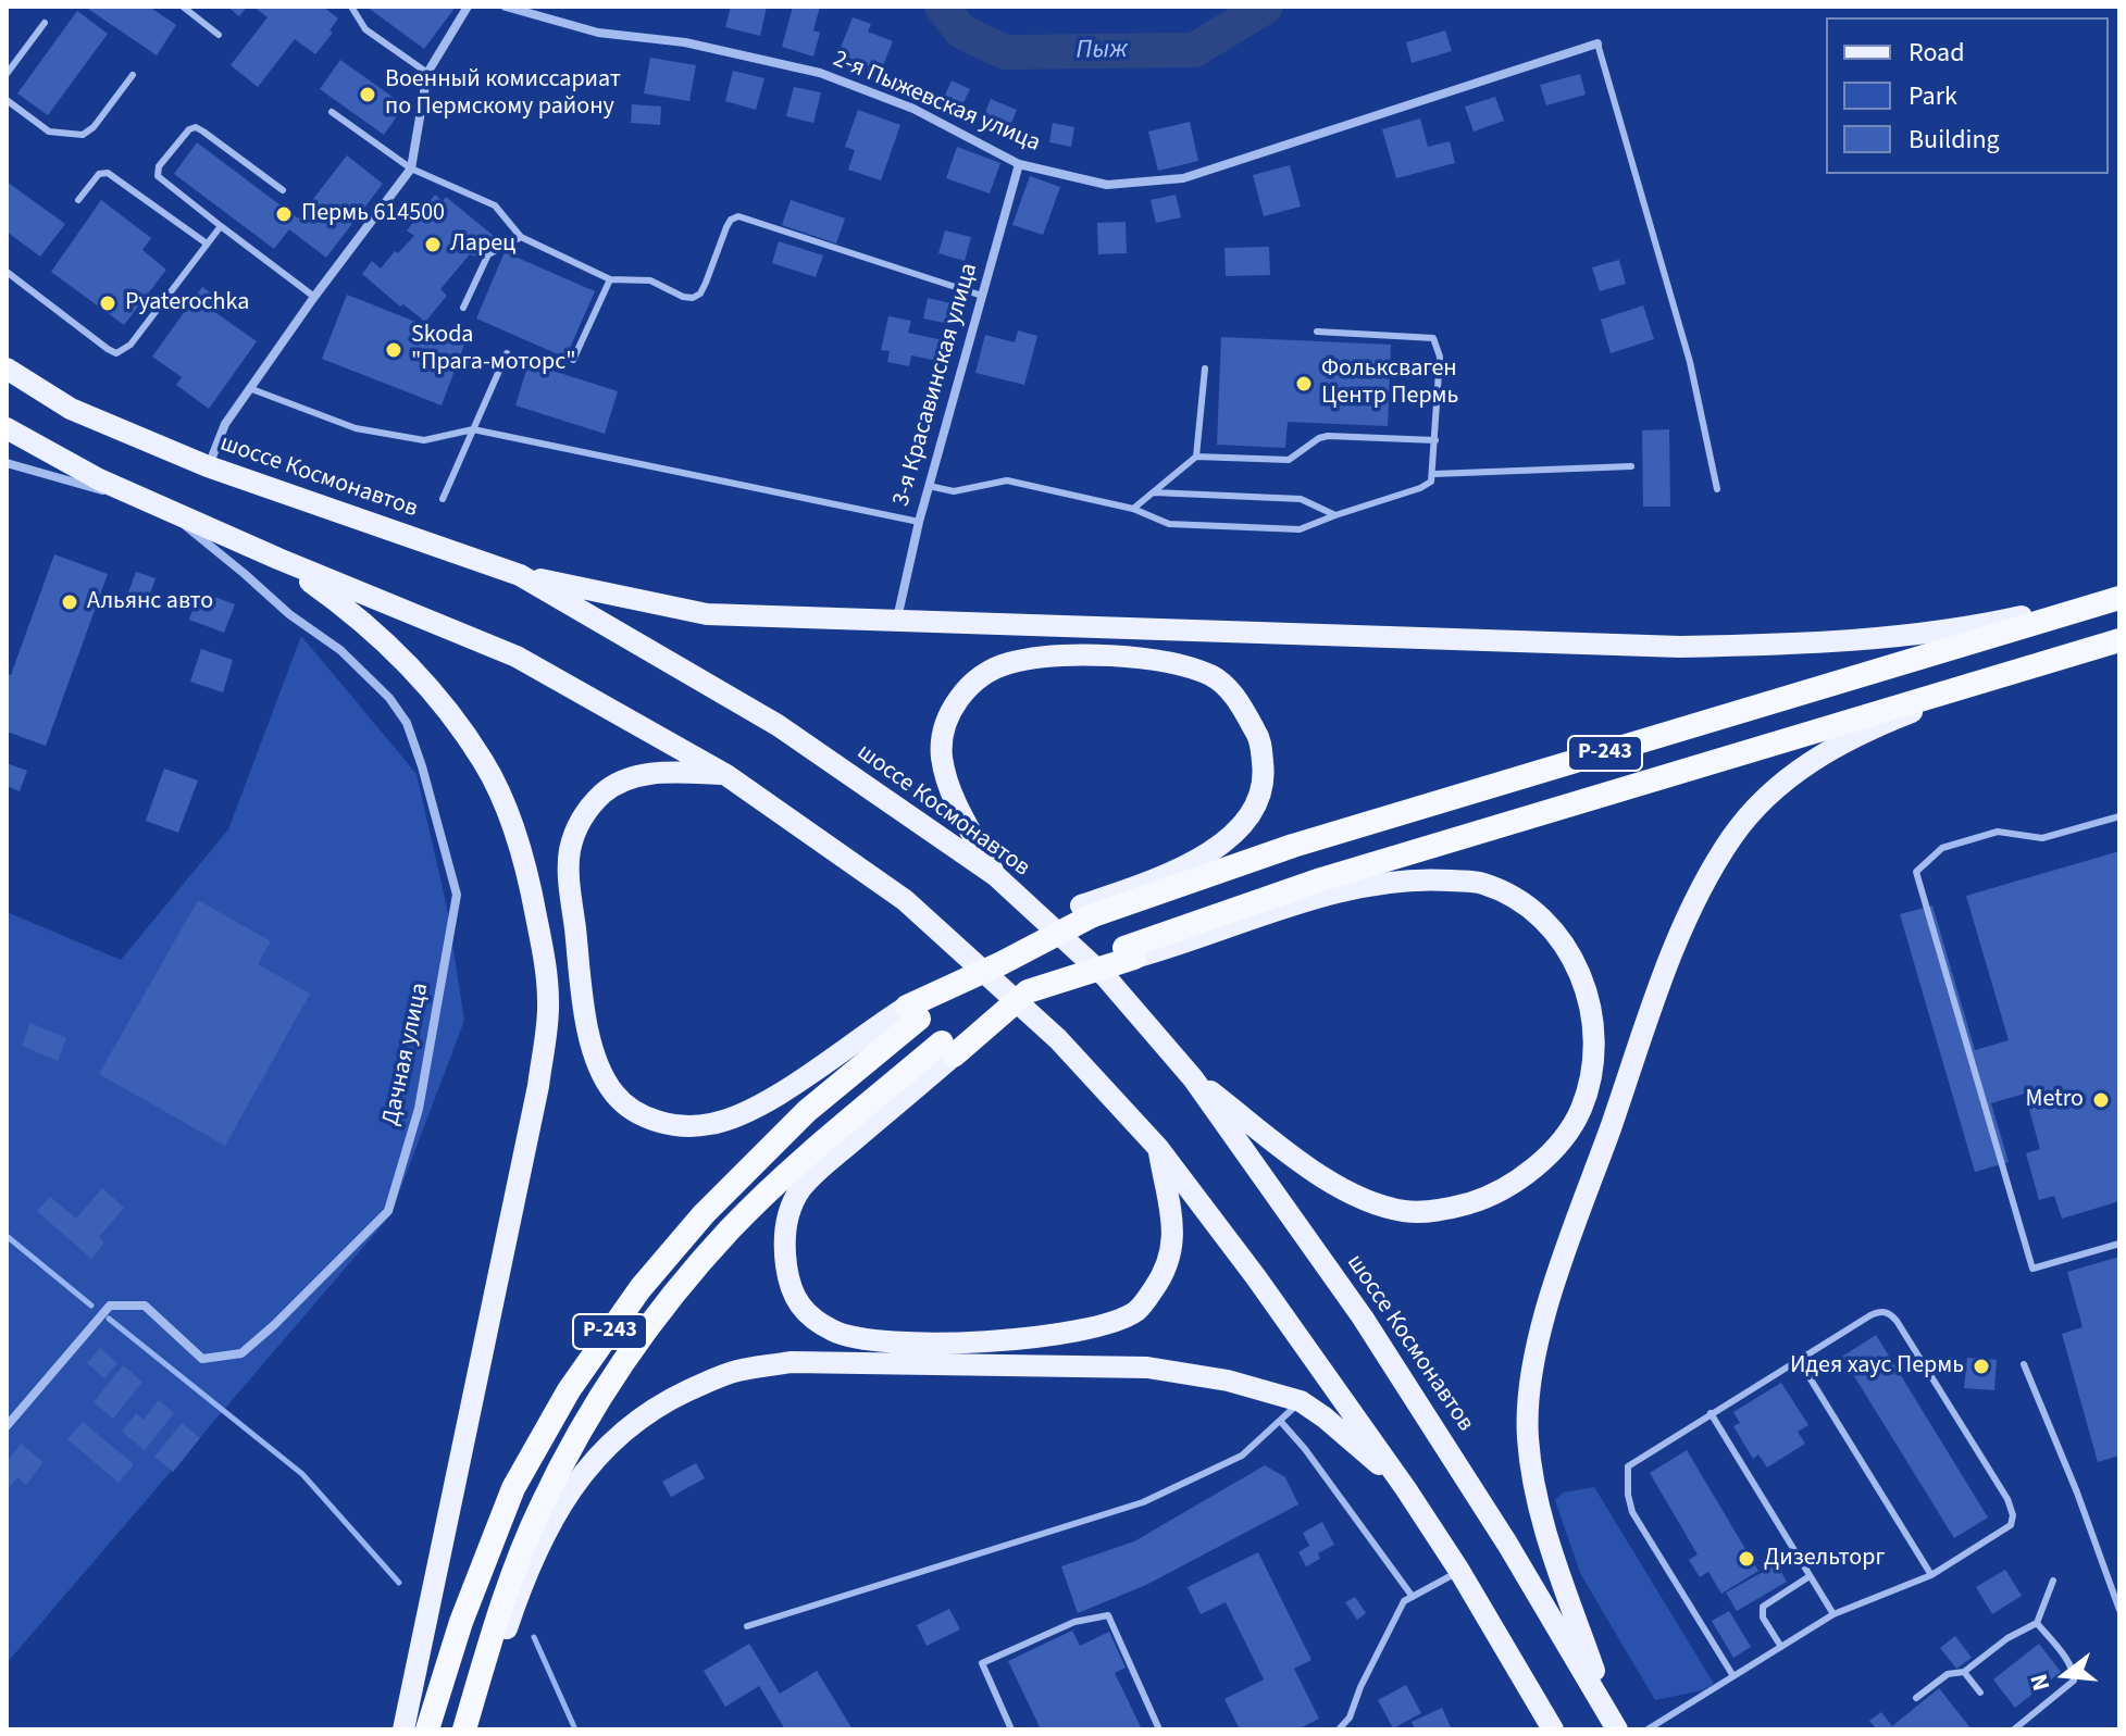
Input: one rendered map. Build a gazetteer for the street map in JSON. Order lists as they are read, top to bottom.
{
  "streets": {
    "highway": ["Р-243"],
    "main road": ["шоссе Космонавтов"],
    "street": ["2-я Пыжевская улица", "3-я Красавинская улица", "Дачная улица"]
  },
  "crossings": [
    ["2-я Пыжевская улица", "3-я Красавинская улица"]
  ],
  "water": ["Пыж"],
  "places": [
    "Военный комиссариат по Пермскому району",
    "Пермь 614500",
    "Ларец",
    "Pyaterochka",
    "Skoda \"Прага-моторс\"",
    "Фольксваген Центр Пермь",
    "Альянс авто",
    "Metro",
    "Идея хаус Пермь",
    "Дизельторг"
  ],
  "legend": ["Road", "Park", "Building"],
  "north": "left"
}
